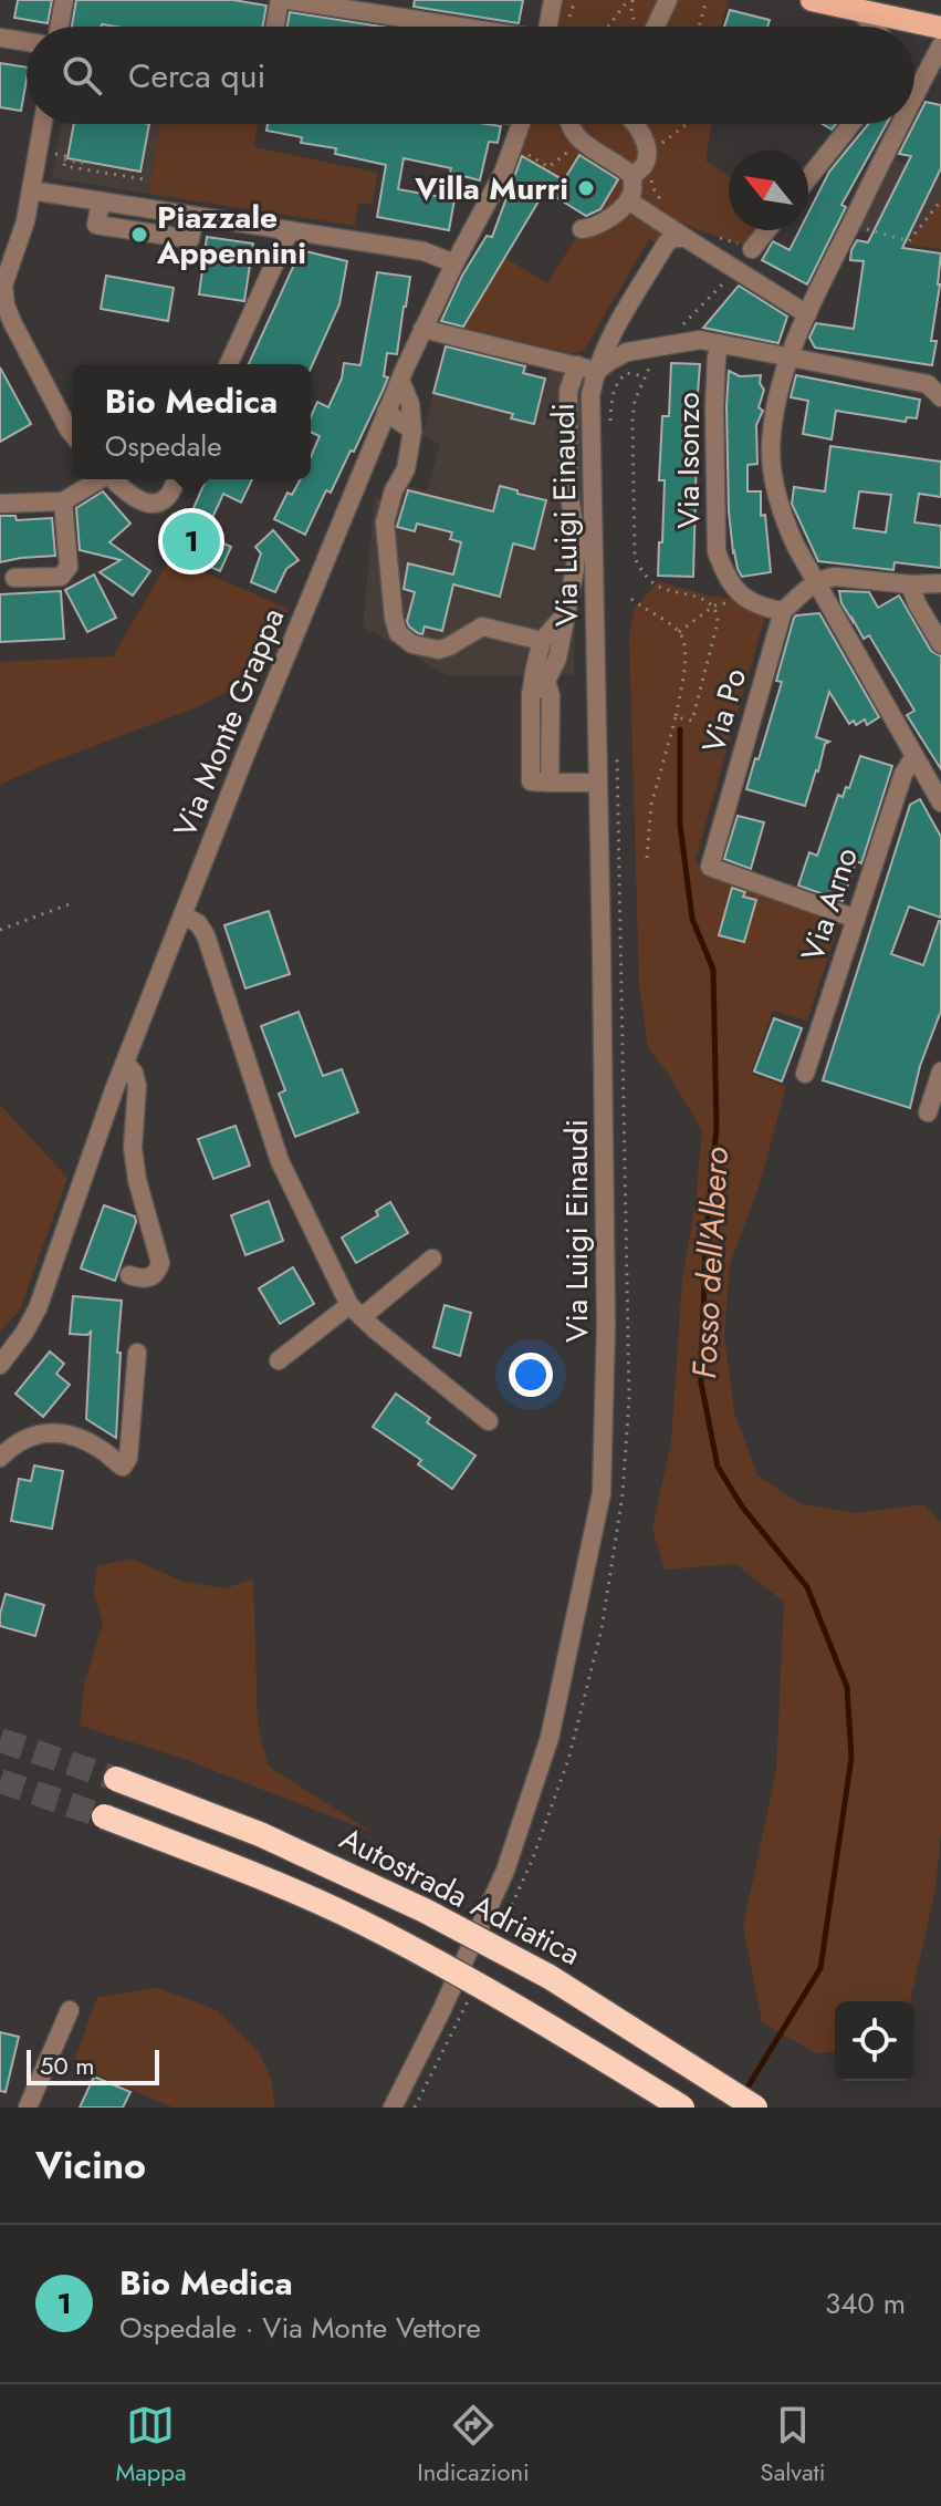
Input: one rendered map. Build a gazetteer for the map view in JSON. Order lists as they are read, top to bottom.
{
  "streets": {
    "highway": ["Autostrada Adriatica"],
    "street": [
      "Via Isonzo",
      "Via Luigi Einaudi",
      "Via Po",
      "Via Monte Grappa",
      "Via Arno"
    ]
  },
  "crossings": [
    ["Via Po", "Via Arno"]
  ],
  "water": ["Fosso dell'Albero"],
  "places": ["Villa Murri", "Piazzale Appennini"],
  "scale_bar": "50 m",
  "north": "top left",
  "page": {
    "search": "Cerca qui",
    "popup": ["Bio Medica", "Ospedale"],
    "pins": "1",
    "scale": "50 m",
    "heading": "Vicino",
    "list": [
      {
        "mark": "1",
        "name": "Bio Medica",
        "note": "Ospedale · Via Monte Vettore",
        "value": "340 m"
      }
    ],
    "nav": ["Mappa", "Indicazioni", "Salvati"]
  }
}
